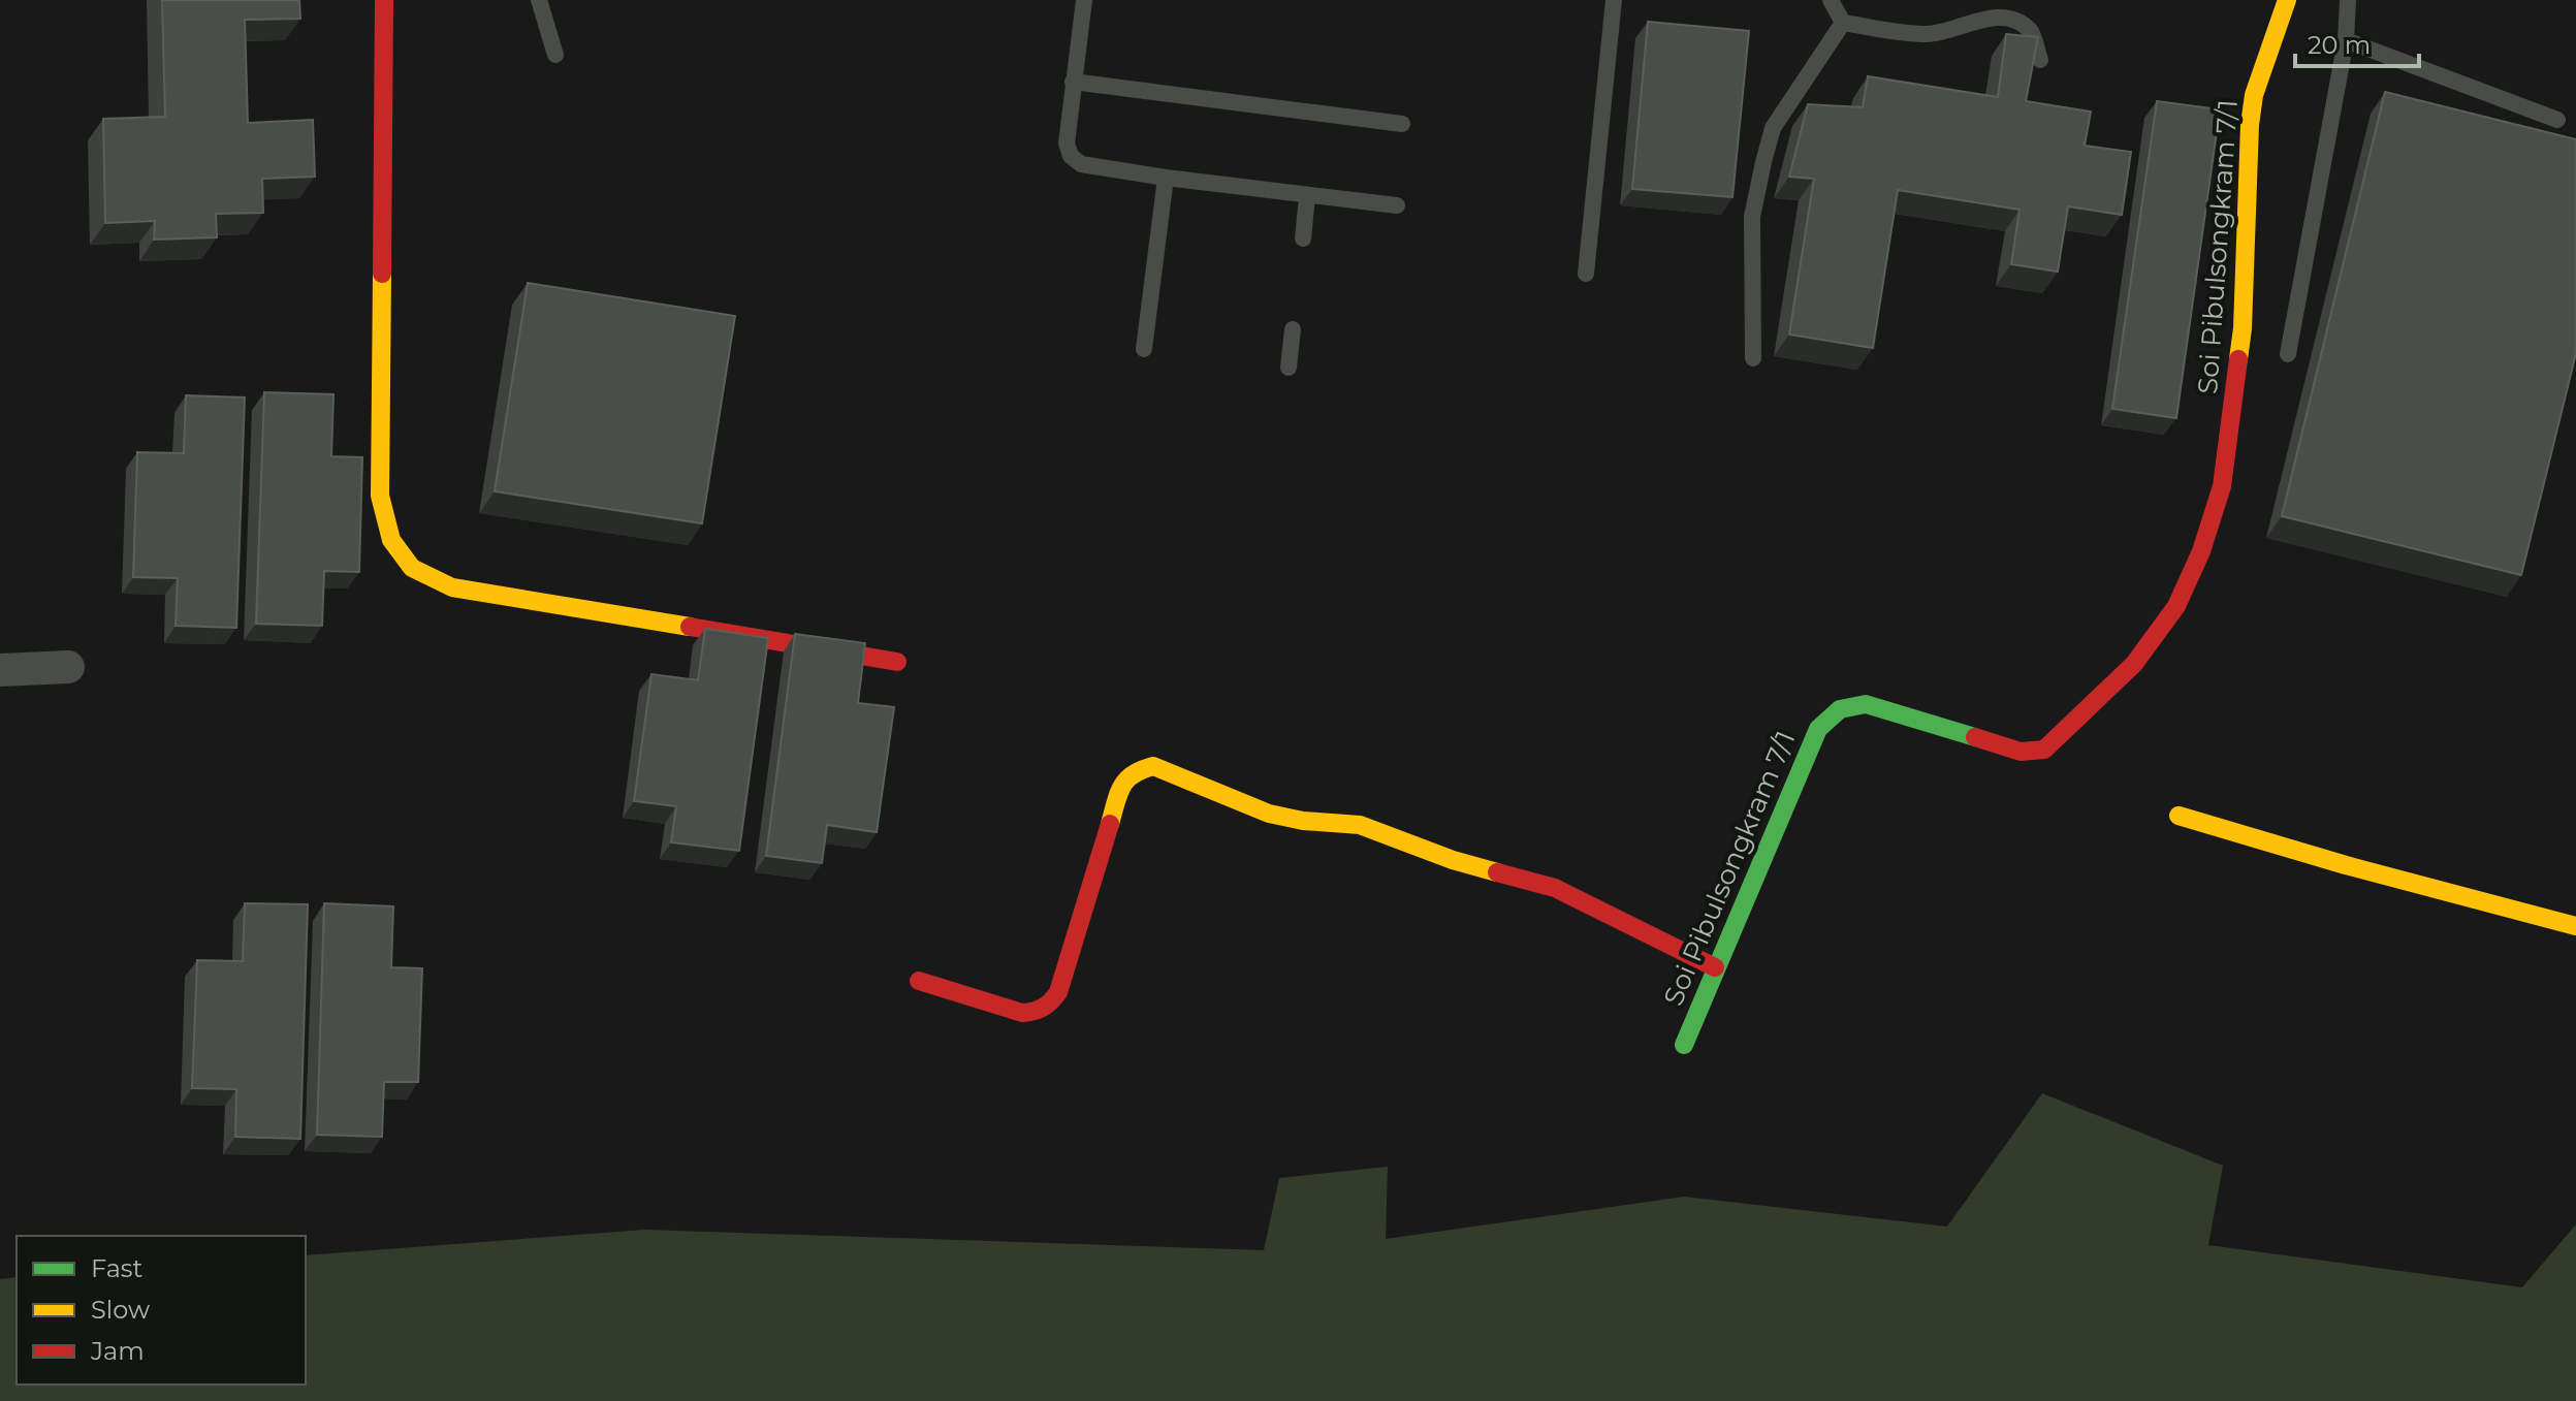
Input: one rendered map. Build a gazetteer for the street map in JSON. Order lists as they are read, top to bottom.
{
  "streets": {
    "street": ["Soi Pibulsongkram 7/1"]
  },
  "legend": ["Fast", "Slow", "Jam"],
  "scale_bar": "20 m"
}
